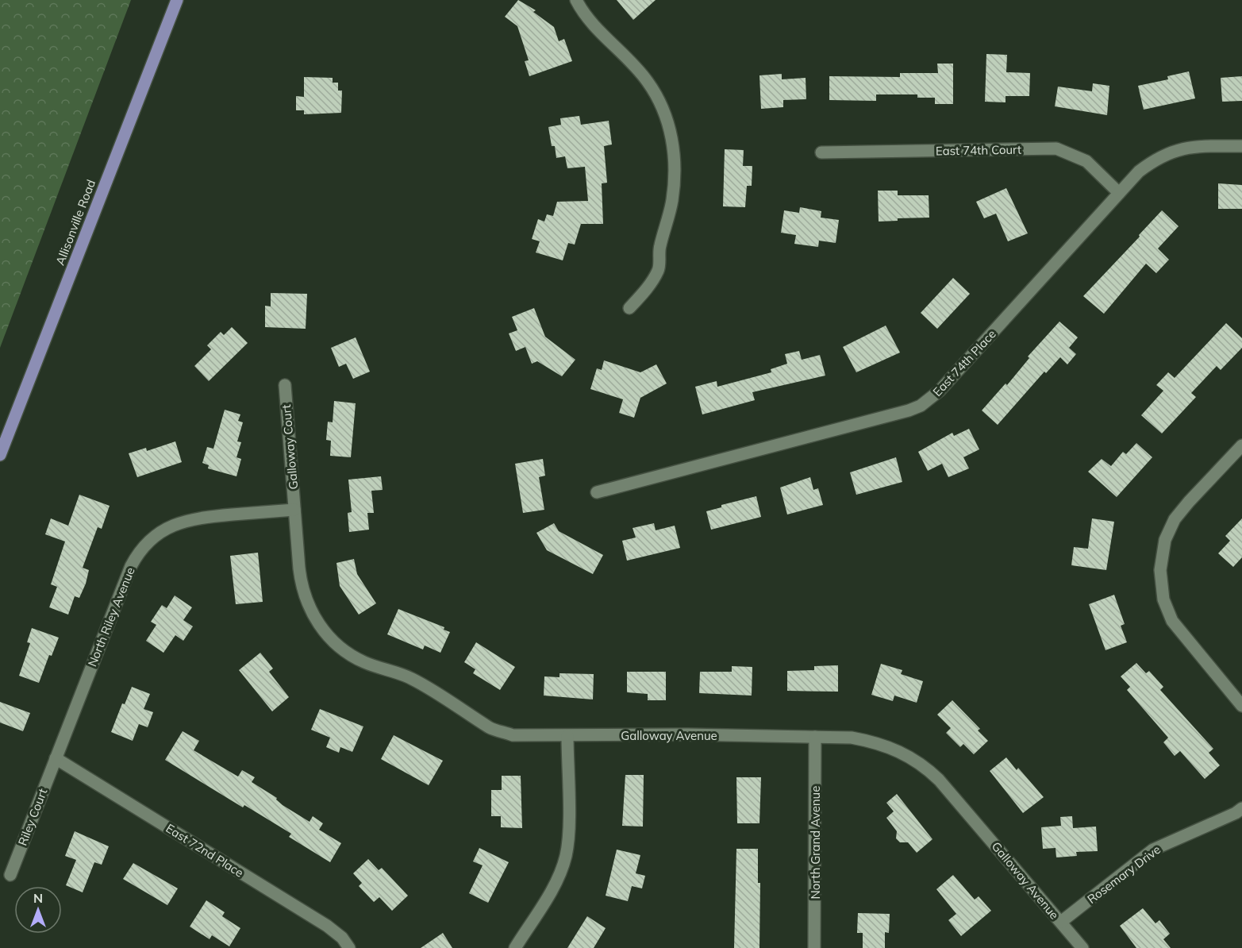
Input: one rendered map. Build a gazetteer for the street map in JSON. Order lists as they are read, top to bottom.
{
  "streets": {
    "main road": ["Allisonville Road"],
    "street": [
      "East 74th Court",
      "East 74th Place",
      "Galloway Court",
      "North Riley Avenue",
      "Galloway Avenue",
      "Riley Court",
      "North Grand Avenue",
      "East 72nd Place",
      "Rosemary Drive"
    ]
  },
  "crossings": [
    ["East 74th Court", "East 74th Place"],
    ["Galloway Court", "North Riley Avenue"],
    ["Galloway Court", "Galloway Avenue"],
    ["North Riley Avenue", "Galloway Avenue"],
    ["North Riley Avenue", "Riley Court"],
    ["North Riley Avenue", "East 72nd Place"],
    ["Galloway Avenue", "North Grand Avenue"],
    ["Galloway Avenue", "Rosemary Drive"],
    ["Riley Court", "East 72nd Place"]
  ],
  "north": "top"
}
